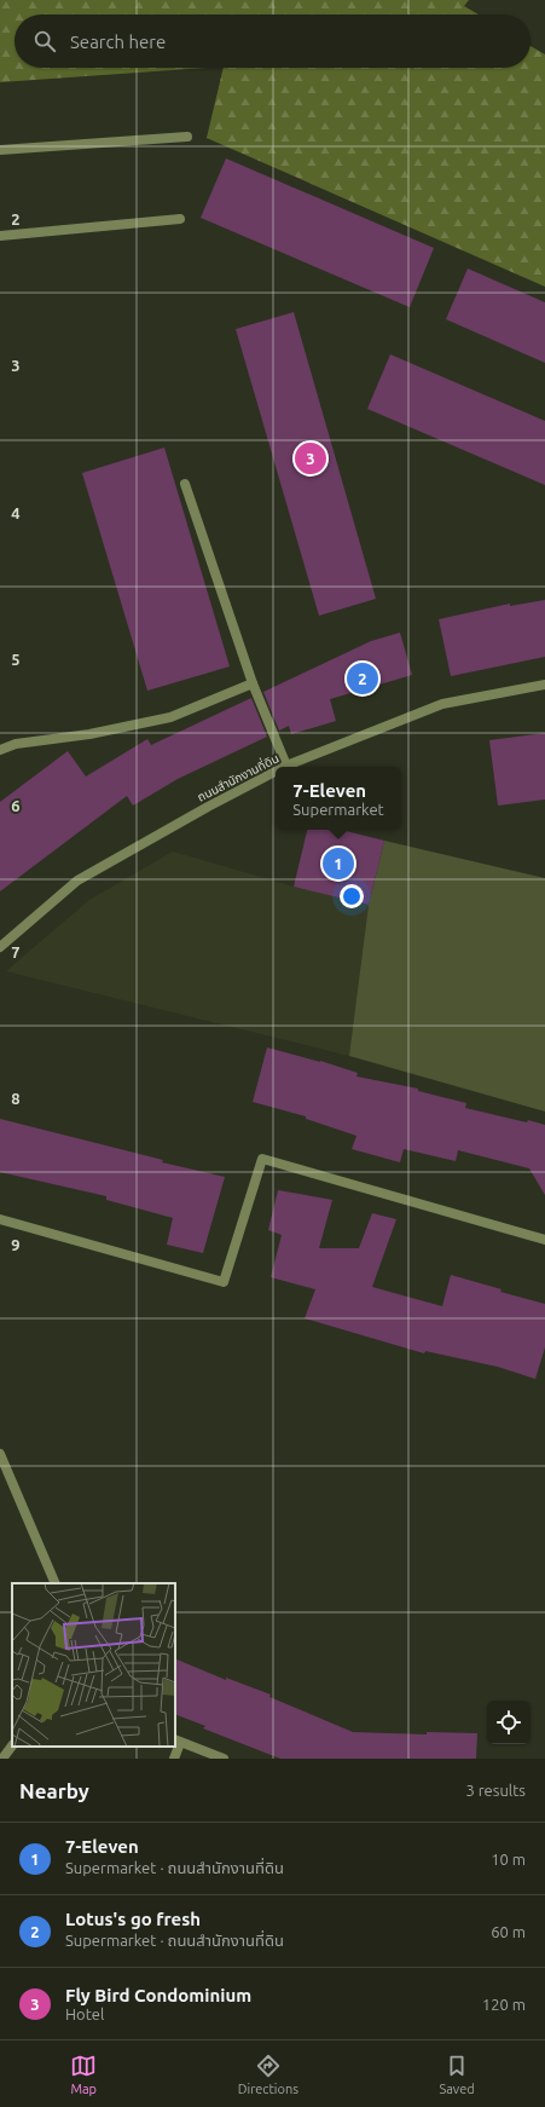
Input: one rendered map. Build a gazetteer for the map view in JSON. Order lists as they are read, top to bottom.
{
  "streets": {
    "street": ["ถนนสำนักงานที่ดิน"]
  },
  "page": {
    "search": "Search here",
    "pins": ["3", "2", "1"],
    "popup": ["7-Eleven", "Supermarket"],
    "heading": ["Nearby", "3 results"],
    "list": [
      {
        "mark": "1",
        "name": "7-Eleven",
        "note": "Supermarket · ถนนสำนักงานที่ดิน",
        "value": "10 m"
      },
      {
        "mark": "2",
        "name": "Lotus's go fresh",
        "note": "Supermarket · ถนนสำนักงานที่ดิน",
        "value": "60 m"
      },
      {
        "mark": "3",
        "name": "Fly Bird Condominium",
        "note": "Hotel",
        "value": "120 m"
      }
    ],
    "nav": ["Map", "Directions", "Saved"]
  },
  "grid": {
    "rows": [
      "2",
      "3",
      "4",
      "5",
      "6",
      "7",
      "8",
      "9"
    ]
  }
}
